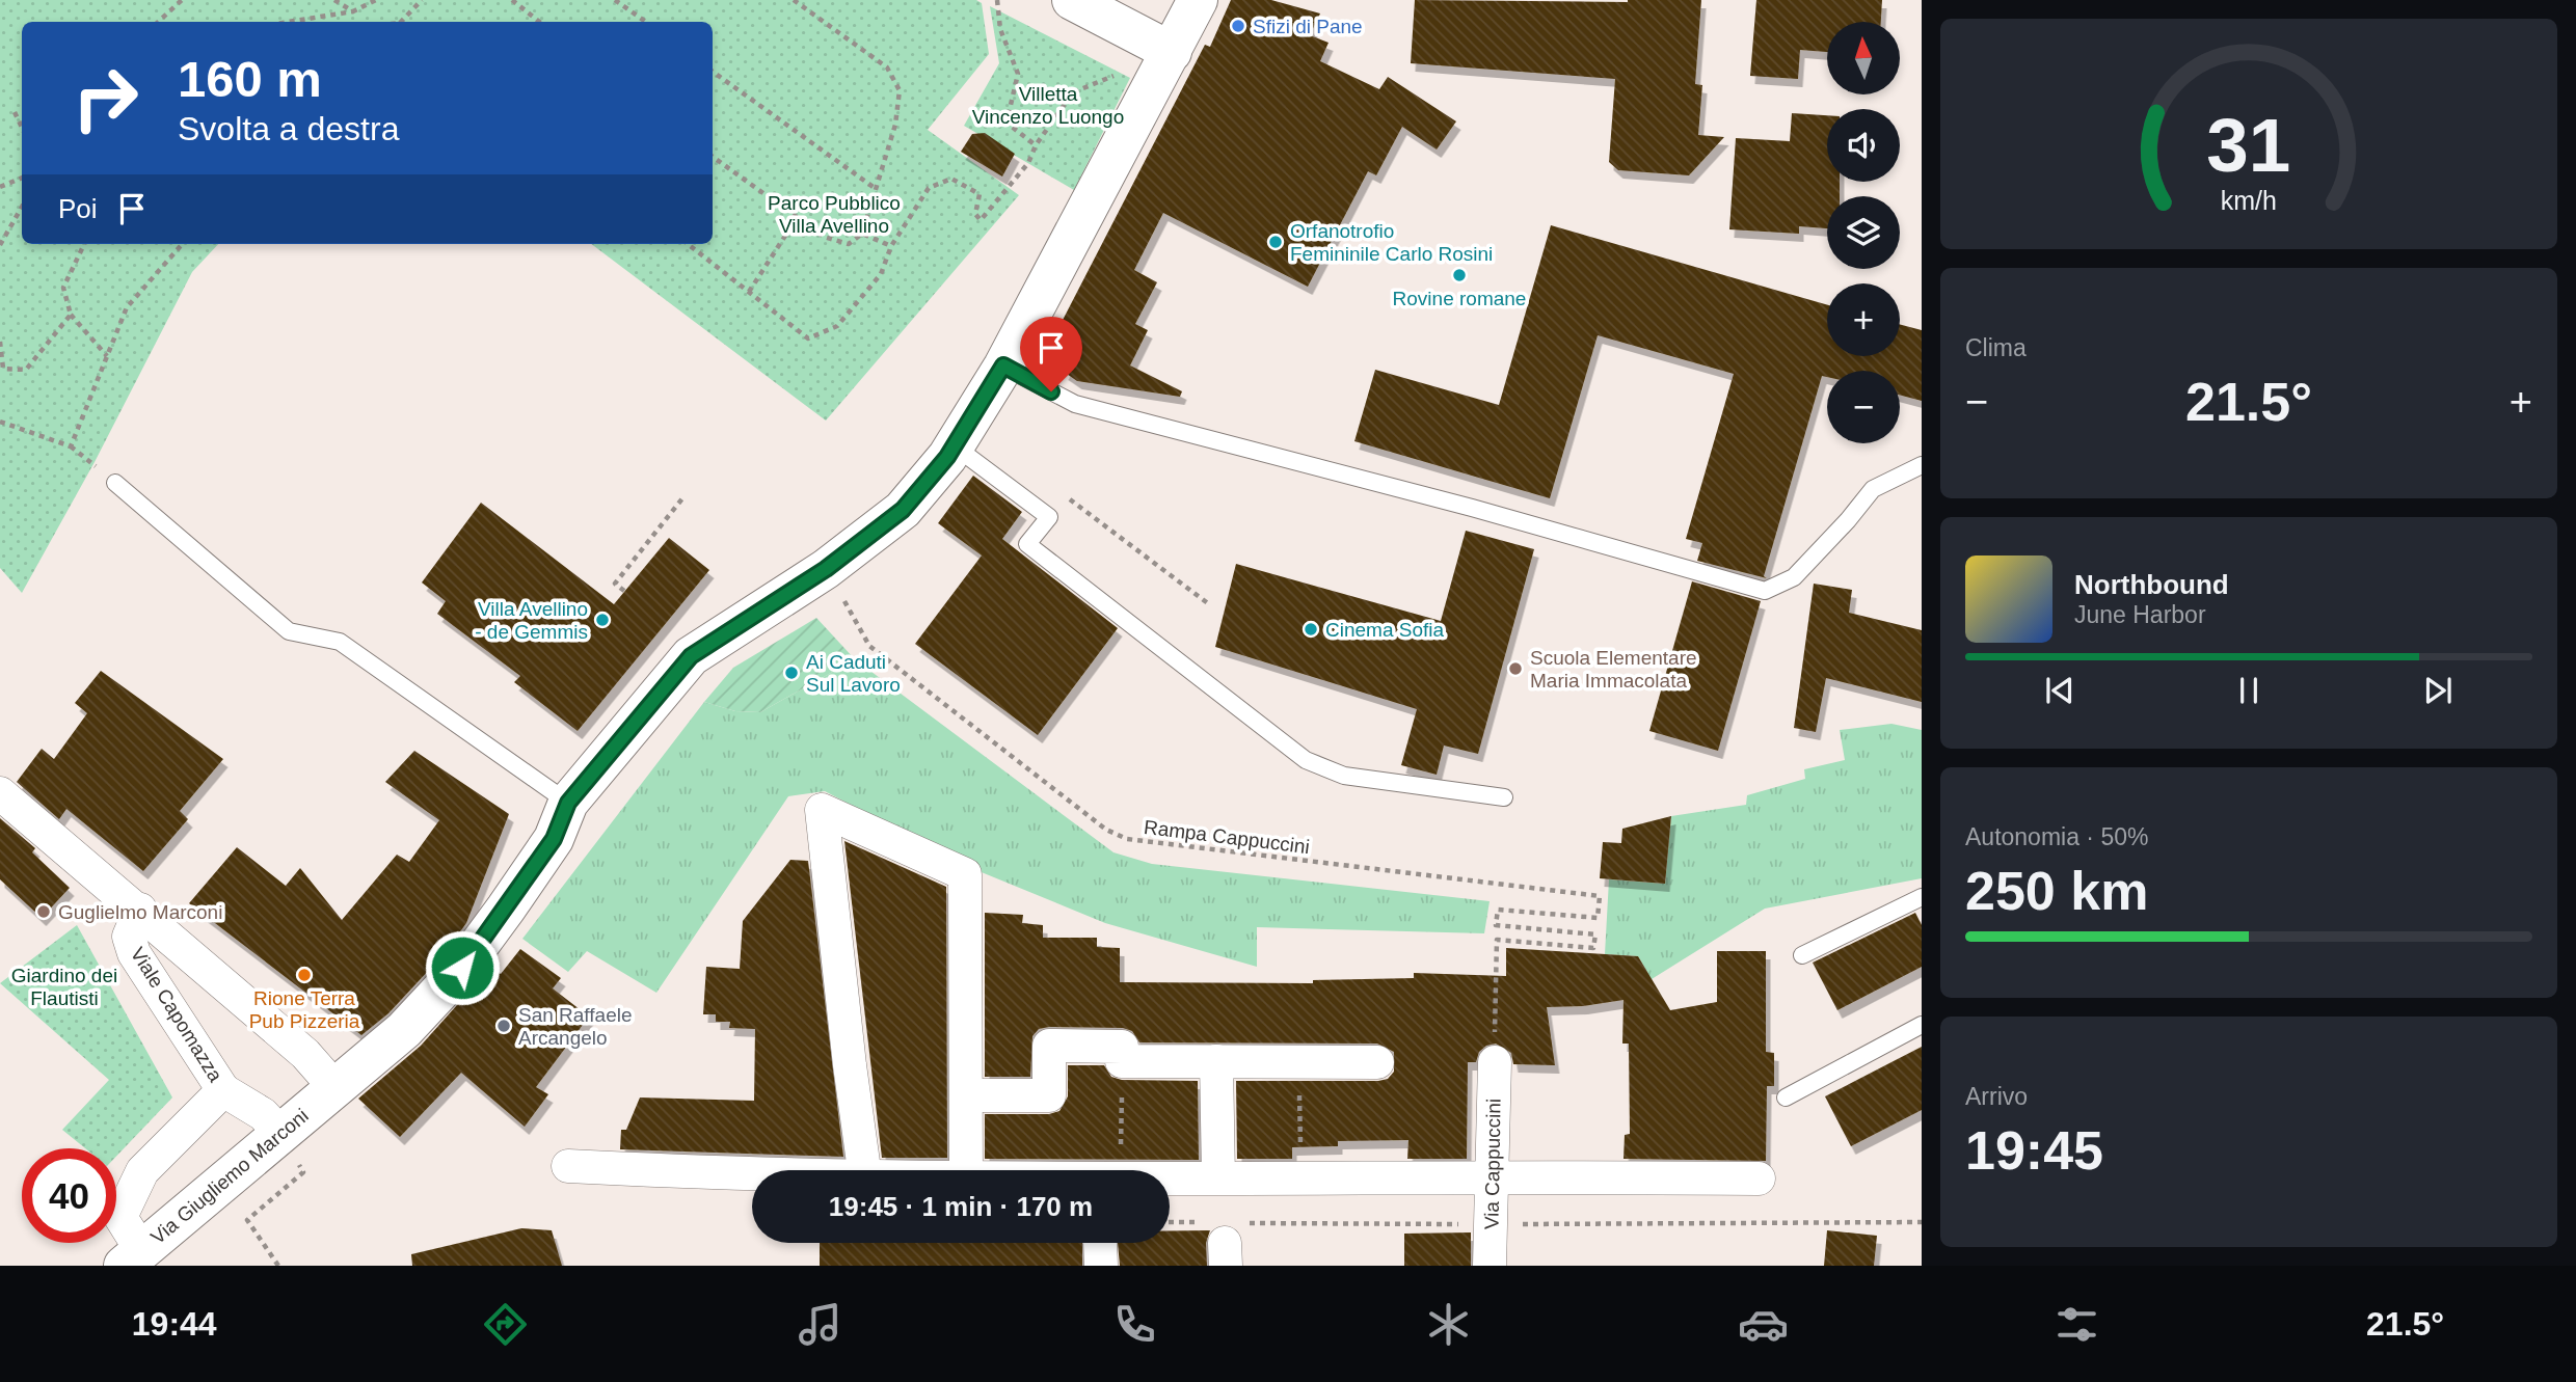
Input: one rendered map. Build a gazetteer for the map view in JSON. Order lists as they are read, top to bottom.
{
  "streets": {
    "street": ["Viale Capomazza", "Via Cappuccini", "Via Giugliemo Marconi"],
    "path": ["Rampa Cappuccini"]
  },
  "crossings": [
    ["Rampa Cappuccini", "Via Cappuccini"],
    ["Rampa Cappuccini", "Via Giugliemo Marconi"],
    ["Viale Capomazza", "Via Giugliemo Marconi"]
  ],
  "parks": ["Villetta Vincenzo Luongo", "Parco Pubblico Villa Avellino", "Giardino dei Flautisti"],
  "places": [
    "Sfizi di Pane",
    "Orfanotrofio Femininile Carlo Rosini",
    "Rovine romane",
    "Villa Avellino - de Gemmis",
    "Cinema Sofia",
    "Scuola Elementare Maria Immacolata",
    "Ai Caduti Sul Lavoro",
    "Guglielmo Marconi",
    "Rione Terra Pub Pizzeria",
    "San Raffaele Arcangelo"
  ],
  "north": "top",
  "page": {
    "map_buttons": ["+", "−"],
    "turn": ["160 m", "Svolta a destra"],
    "then": "Poi",
    "tile": [
      "Clima",
      ["Autonomia · 50%", "250 km"],
      ["Arrivo", "19:45"]
    ],
    "heat": ["−", "21.5°", "+"],
    "song": ["Northbound", "June Harbor"],
    "limit": "40",
    "trip": "19:45 · 1 min · 170 m",
    "tabs": ["19:44", "21.5°"],
    "gauge": ["31", "km/h"]
  }
}
